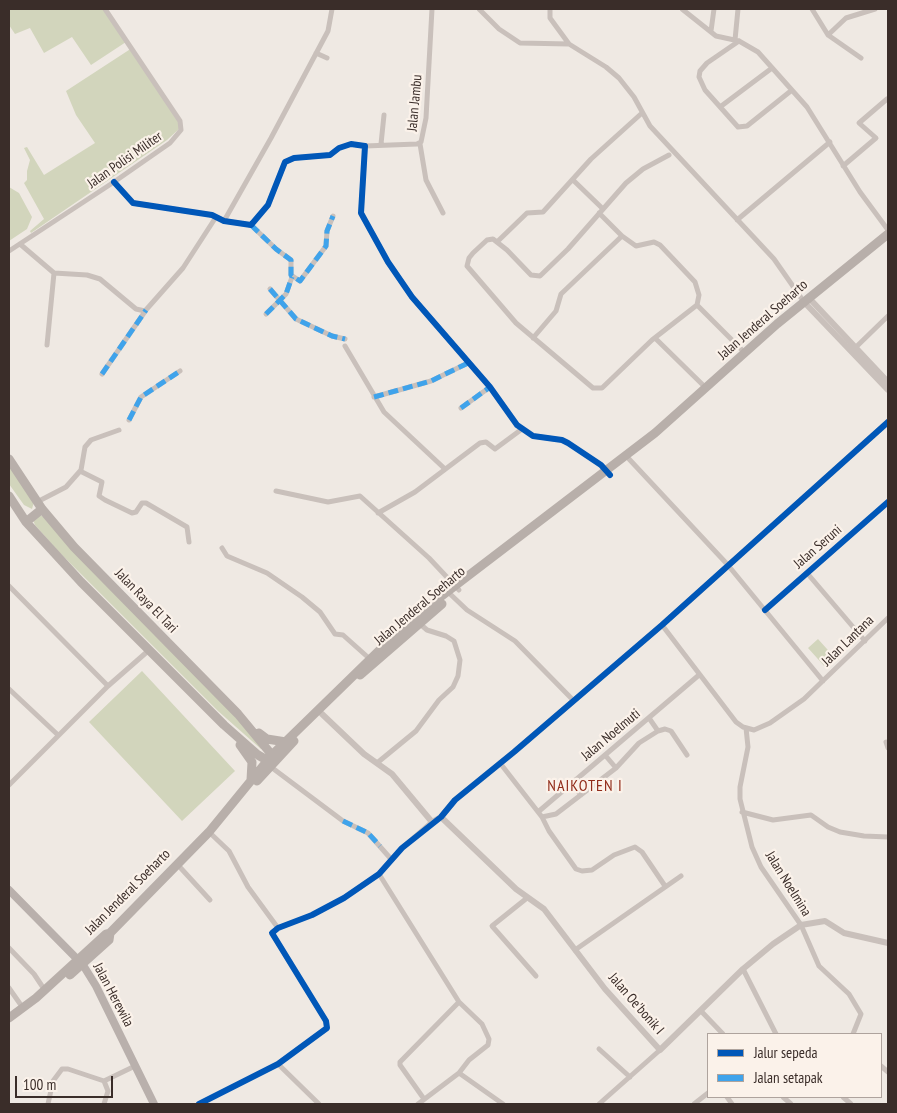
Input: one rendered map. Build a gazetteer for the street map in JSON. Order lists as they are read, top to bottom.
{
  "streets": {
    "main road": ["Jalan Jenderal Soeharto", "Jalan Raya El Tari", "Jalan Herewila"],
    "street": [
      "Jalan Jambu",
      "Jalan Polisi Militer",
      "Jalan Seruni",
      "Jalan Lantana",
      "Jalan Noelmuti",
      "Jalan Noelmina",
      "Jalan Oe'bonik I"
    ]
  },
  "crossings": [
    ["Jalan Jenderal Soeharto", "Jalan Raya El Tari"],
    ["Jalan Jenderal Soeharto", "Jalan Herewila"],
    ["Jalan Lantana", "Jalan Noelmina"],
    ["Jalan Noelmina", "Jalan Oe'bonik I"]
  ],
  "districts": ["NAIKOTEN I"],
  "legend": ["Jalur sepeda", "Jalan setapak"],
  "scale_bar": "100 m"
}
